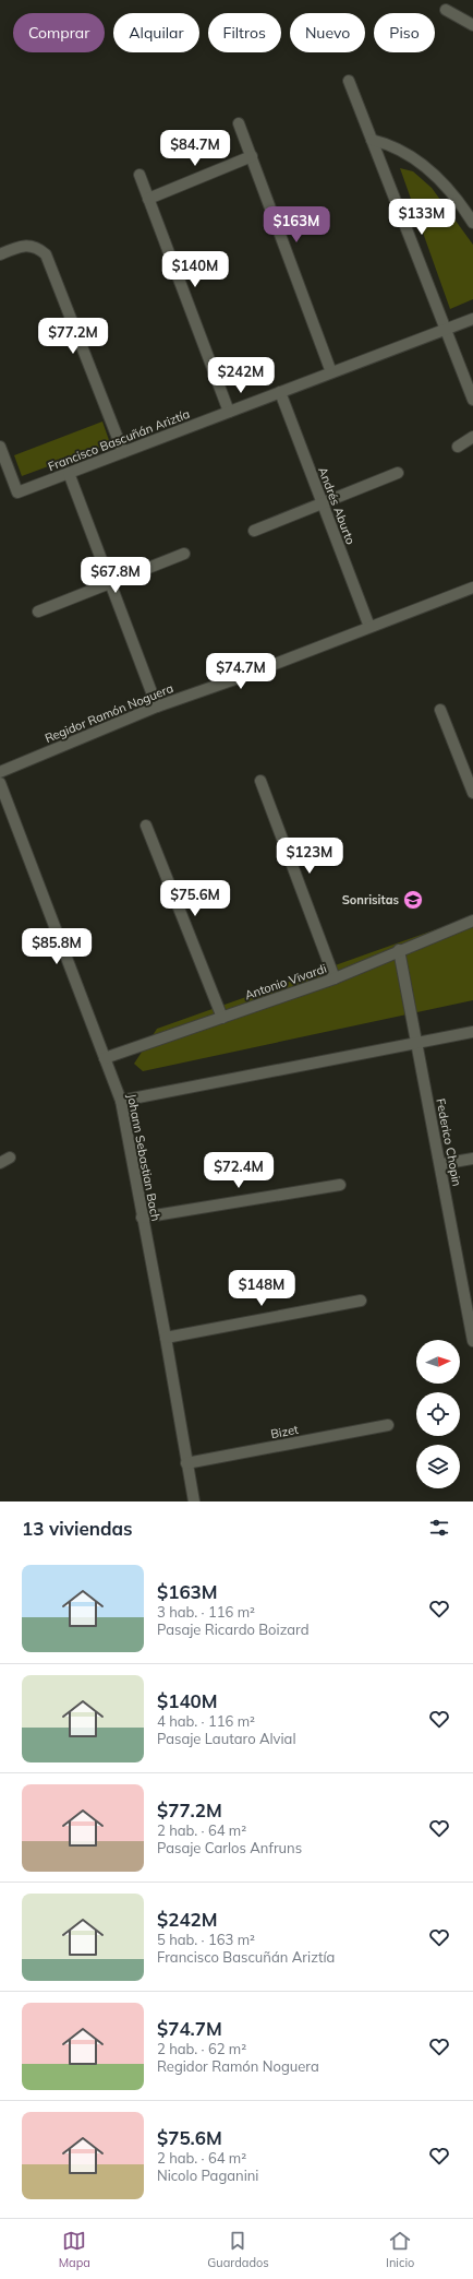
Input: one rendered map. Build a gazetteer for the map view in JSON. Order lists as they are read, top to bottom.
{
  "streets": {
    "street": [
      "Francisco Bascuñán Ariztía",
      "Andrés Aburto",
      "Regidor Ramón Noguera",
      "Antonio Vivardi",
      "Federico Chopin",
      "Johann Sebastian Bach",
      "Bizet"
    ]
  },
  "crossings": [
    ["Francisco Bascuñán Ariztía", "Andrés Aburto"],
    ["Andrés Aburto", "Regidor Ramón Noguera"],
    ["Antonio Vivardi", "Federico Chopin"],
    ["Antonio Vivardi", "Johann Sebastian Bach"],
    ["Johann Sebastian Bach", "Bizet"]
  ],
  "places": {
    "school or university": ["Sonrisitas"]
  },
  "north": "right",
  "page": {
    "chip": [
      "Comprar",
      "Alquilar",
      "Filtros",
      "Nuevo",
      "Piso"
    ],
    "price": [
      "$84.7M",
      "$133M",
      "$163M",
      "$140M",
      "$77.2M",
      "$242M",
      "$67.8M",
      "$74.7M",
      "$123M",
      "$75.6M",
      "$85.8M",
      "$72.4M",
      "$148M"
    ],
    "heading": "13 viviendas",
    "list": [
      {
        "name": "$163M",
        "note": "3 hab. · 116 m² · Pasaje Ricardo Boizard"
      },
      {
        "name": "$140M",
        "note": "4 hab. · 116 m² · Pasaje Lautaro Alvial"
      },
      {
        "name": "$77.2M",
        "note": "2 hab. · 64 m² · Pasaje Carlos Anfruns"
      },
      {
        "name": "$242M",
        "note": "5 hab. · 163 m² · Francisco Bascuñán Ariztía"
      },
      {
        "name": "$74.7M",
        "note": "2 hab. · 62 m² · Regidor Ramón Noguera"
      },
      {
        "name": "$75.6M",
        "note": "2 hab. · 64 m² · Nicolo Paganini"
      }
    ],
    "tabs": ["Mapa", "Guardados", "Inicio"]
  }
}
